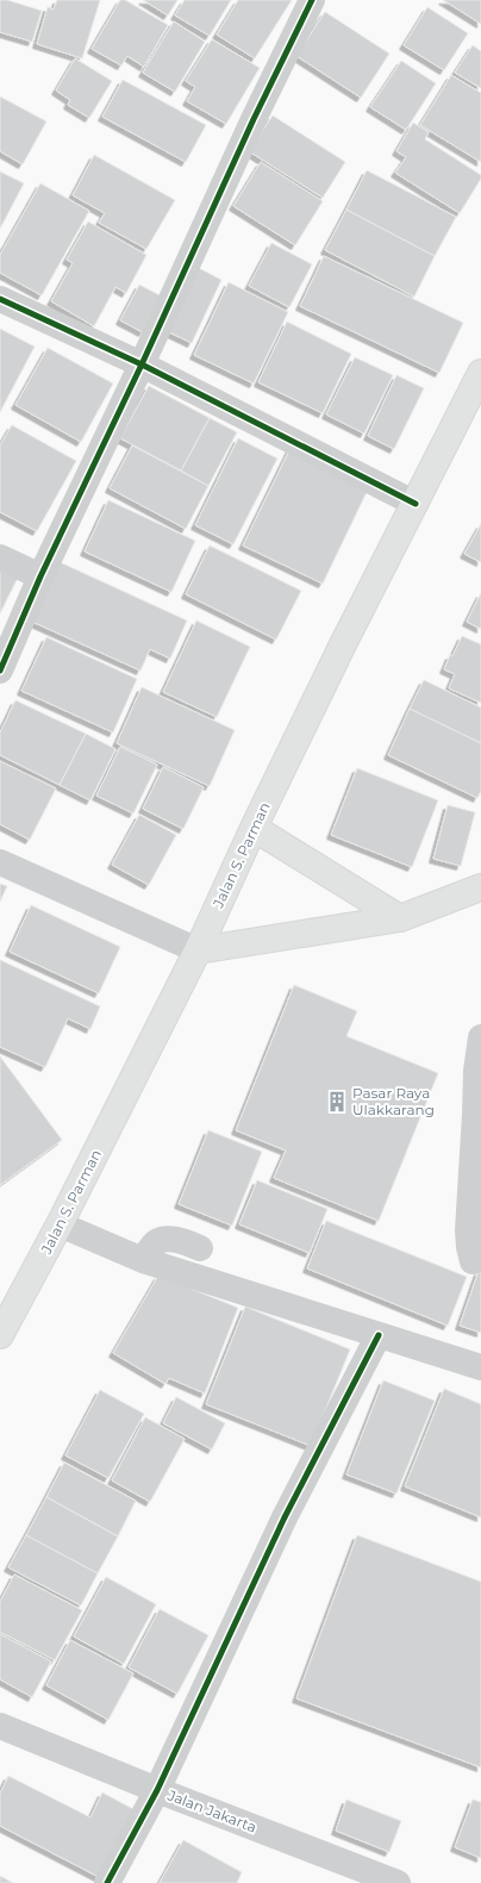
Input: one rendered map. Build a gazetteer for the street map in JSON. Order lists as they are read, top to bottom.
{
  "streets": {
    "main road": ["Jalan S. Parman"],
    "street": ["Jalan Jakarta"]
  },
  "places": {
    "building": ["Pasar Raya Ulakkarang"]
  }
}
